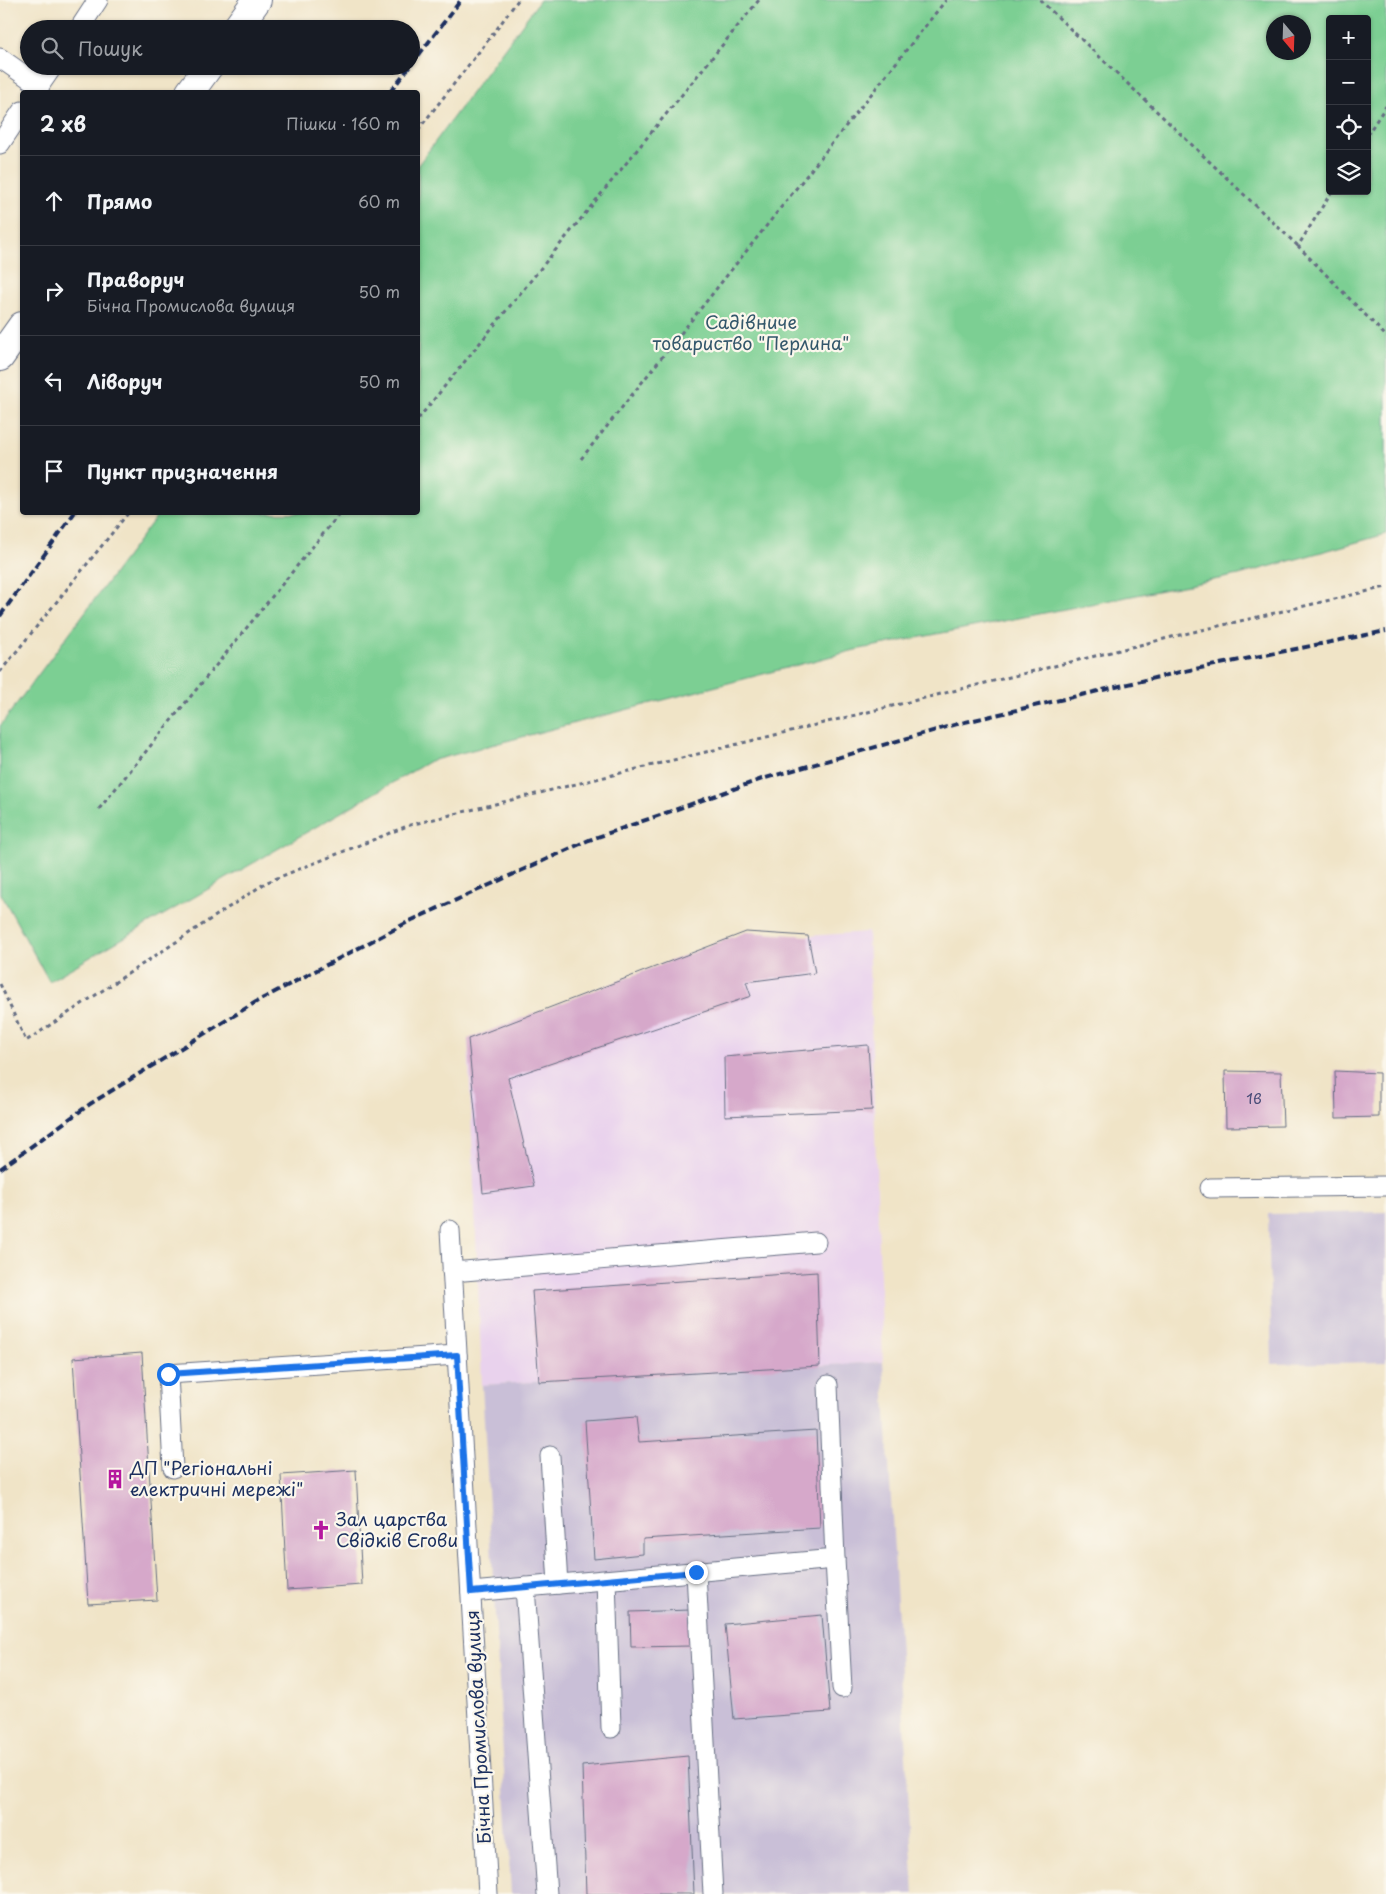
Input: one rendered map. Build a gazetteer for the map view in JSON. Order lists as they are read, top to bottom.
{
  "streets": {
    "lane": ["Бічна Промислова вулиця"]
  },
  "parks": ["Садівниче товариство \"Перлина\""],
  "places": {
    "building": ["ДП \"Регіональні електричні мережі\""],
    "church": ["Зал царства Свідків Єгови"]
  },
  "house_numbers": ["1в"],
  "north": "bottom",
  "page": {
    "map_buttons": ["+", "−"],
    "search": "Пошук",
    "heading": ["2 хв", "Пішки · 160 m"],
    "list": [
      ["Прямо", "60 m"],
      ["Праворуч", "Бічна Промислова вулиця", "50 m"],
      ["Ліворуч", "50 m"],
      "Пункт призначення"
    ]
  }
}
